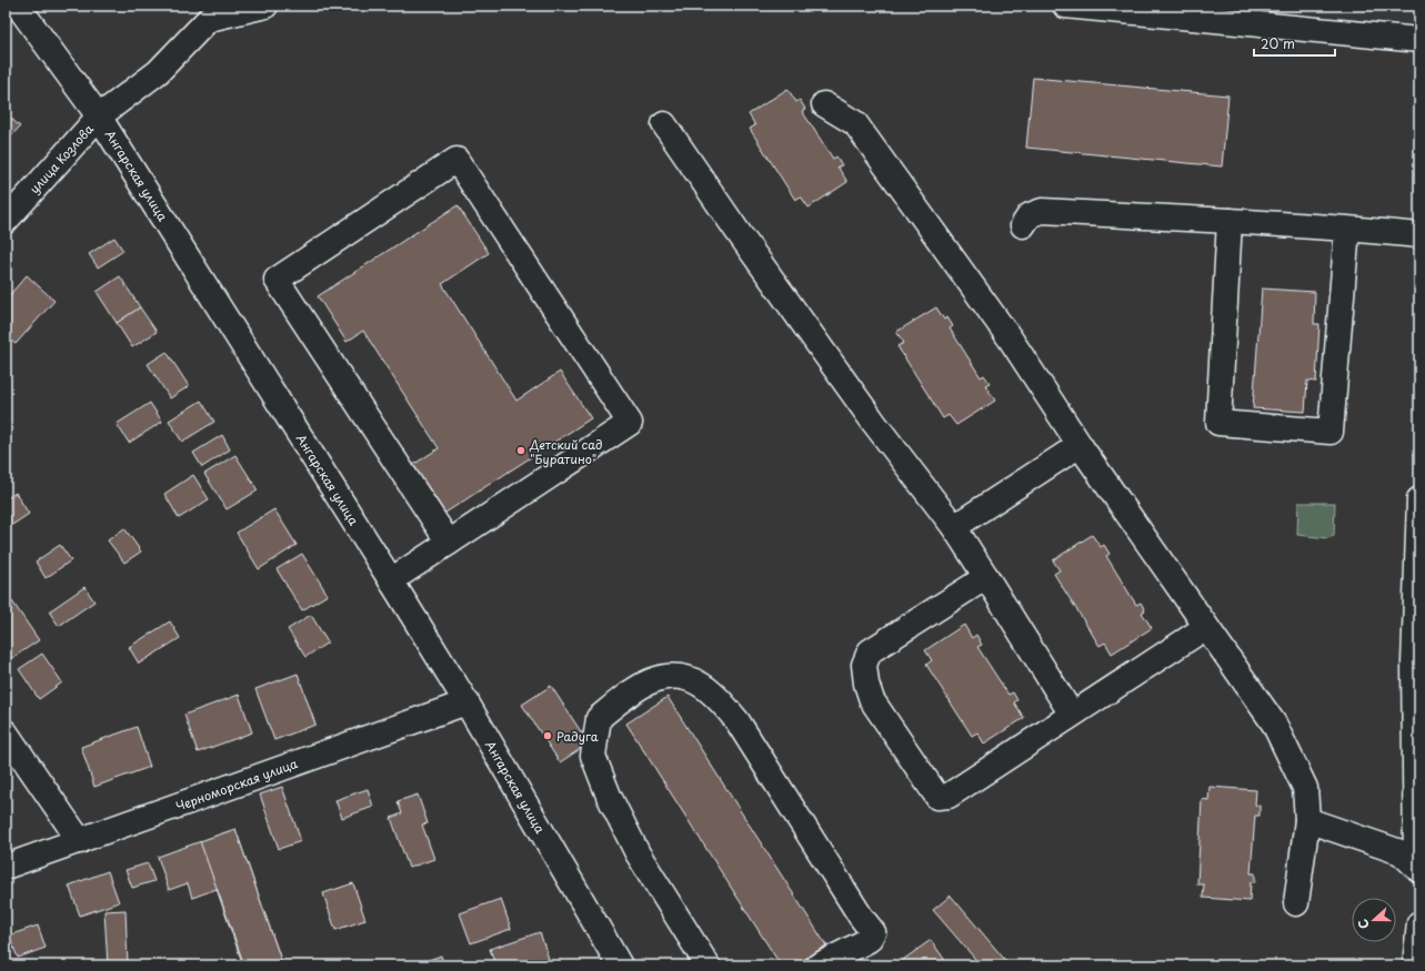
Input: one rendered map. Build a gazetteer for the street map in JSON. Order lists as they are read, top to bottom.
{
  "streets": {
    "main road": ["улица Козлова", "Ангарская улица", "Черноморская улица"]
  },
  "crossings": [
    ["улица Козлова", "Ангарская улица"],
    ["Ангарская улица", "Черноморская улица"]
  ],
  "places": ["Детский сад \"Буратино\"", "Радуга"],
  "scale_bar": "20 m",
  "north": "left"
}
